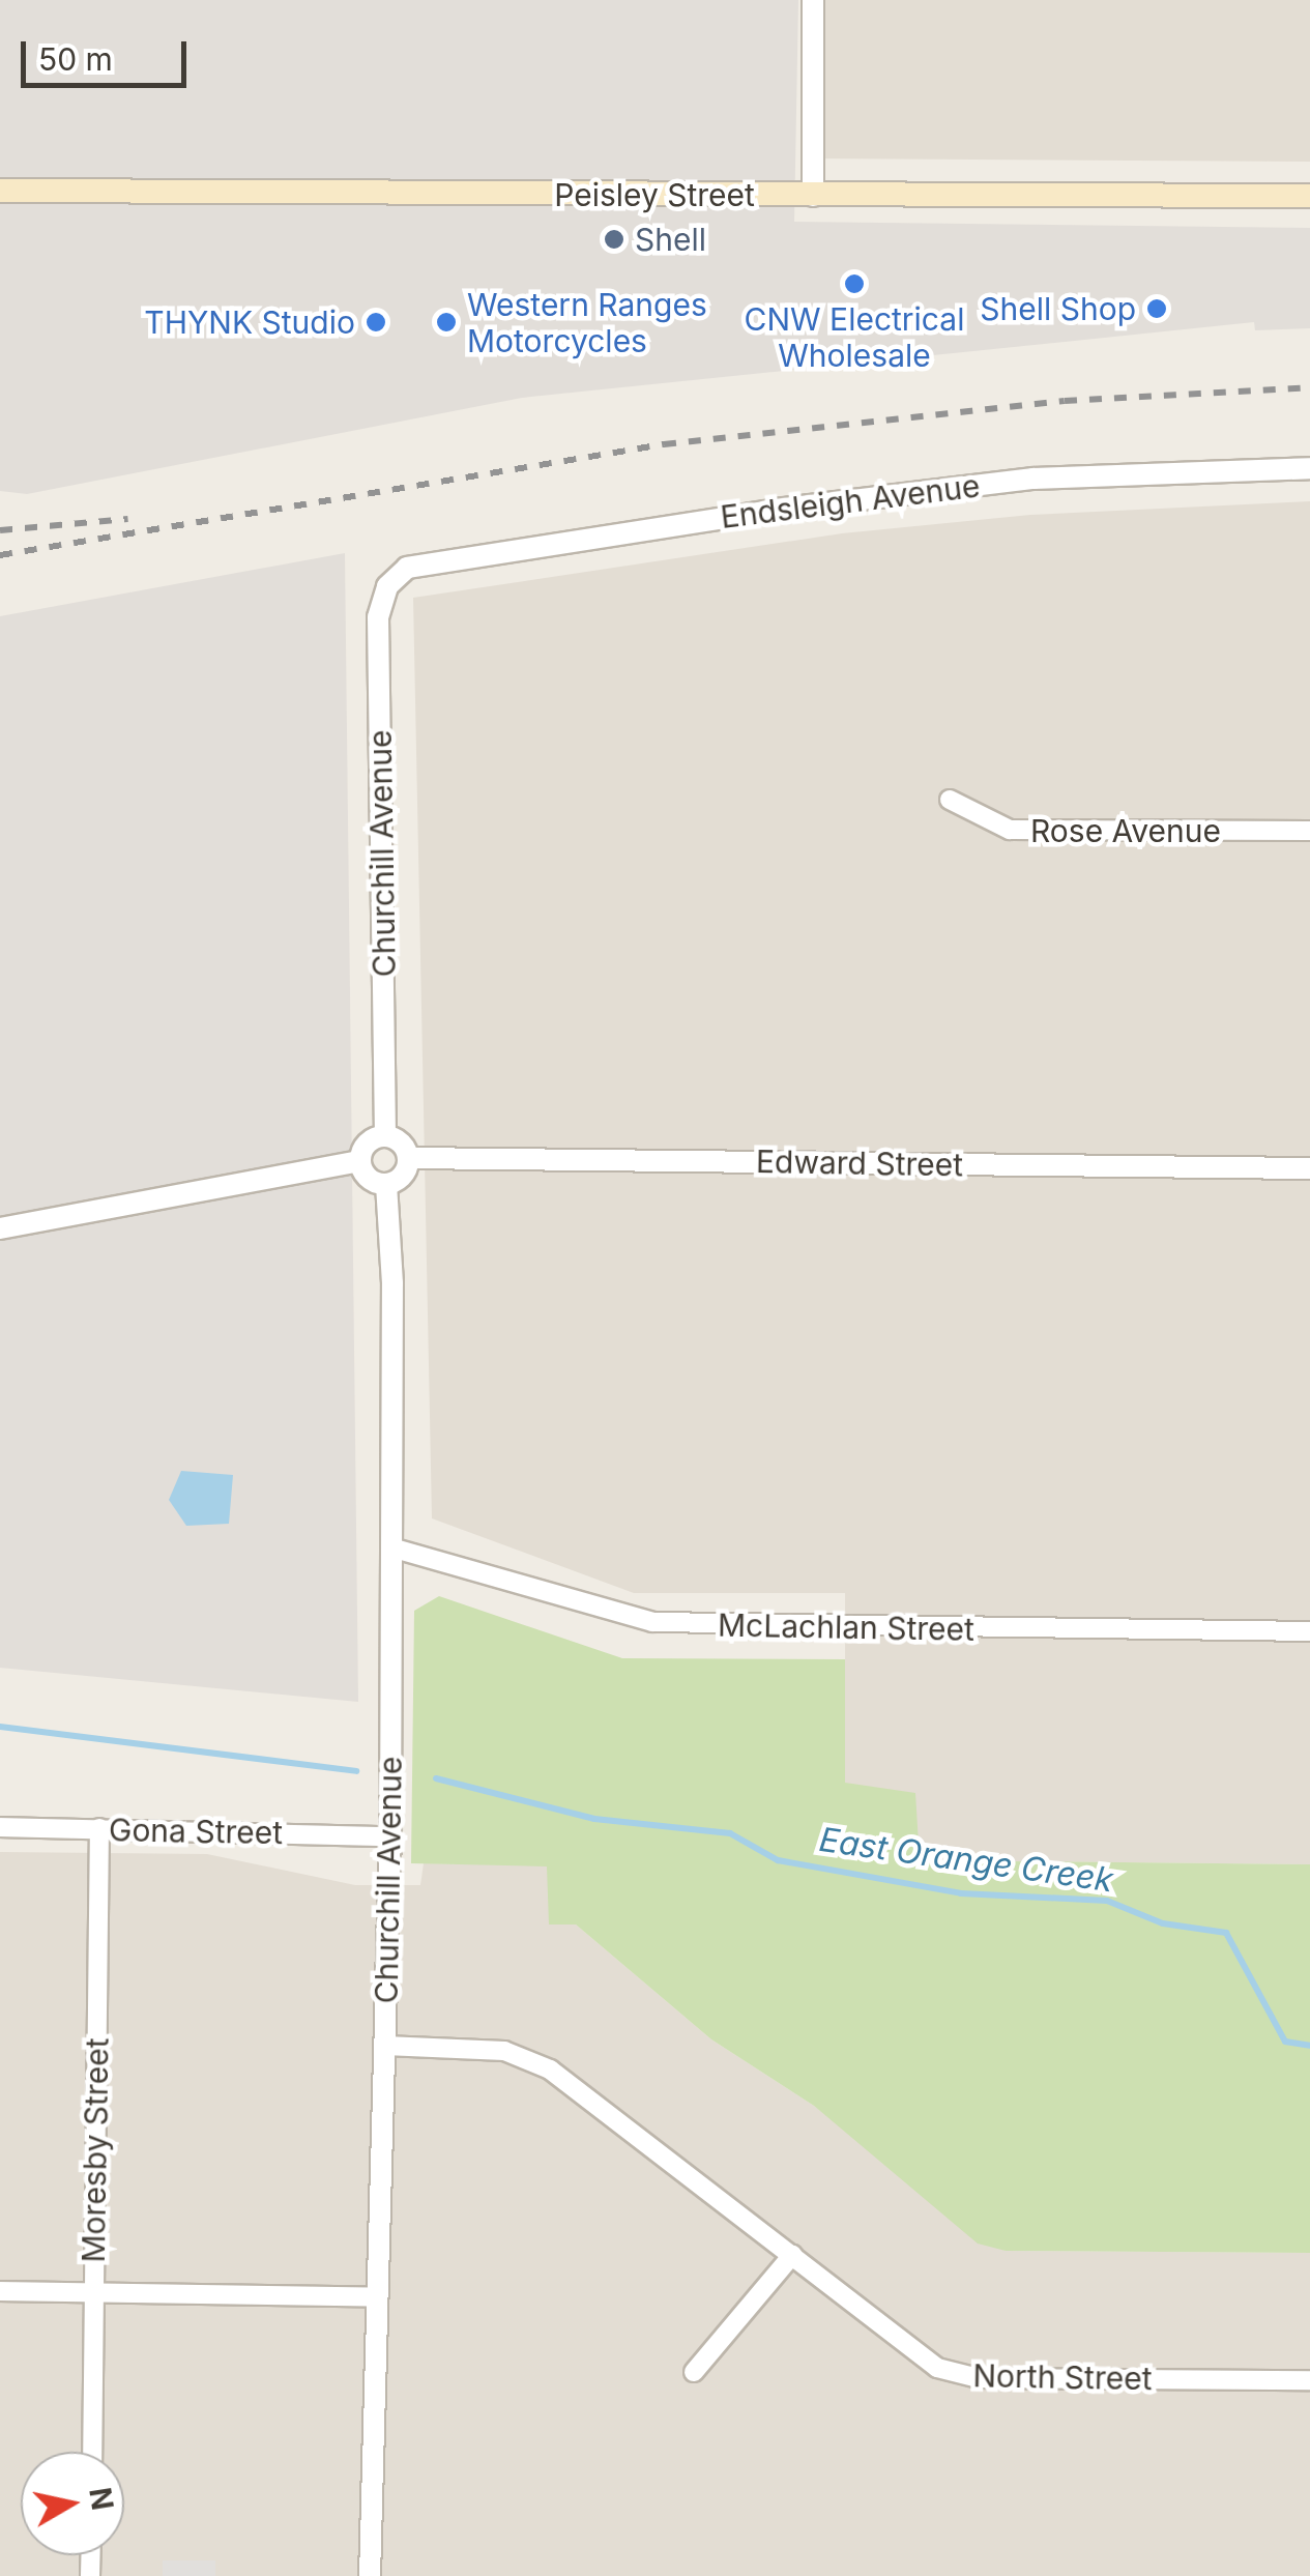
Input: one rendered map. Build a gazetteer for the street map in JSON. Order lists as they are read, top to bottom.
{
  "streets": {
    "main road": ["Peisley Street"],
    "street": [
      "Endsleigh Avenue",
      "Rose Avenue",
      "Churchill Avenue",
      "Edward Street",
      "McLachlan Street",
      "Gona Street",
      "Moresby Street",
      "North Street"
    ]
  },
  "crossings": [
    ["Endsleigh Avenue", "Churchill Avenue"],
    ["Churchill Avenue", "Edward Street"],
    ["Churchill Avenue", "McLachlan Street"],
    ["Churchill Avenue", "Gona Street"],
    ["Churchill Avenue", "North Street"],
    ["Gona Street", "Moresby Street"]
  ],
  "water": ["East Orange Creek"],
  "places": [
    "Shell",
    "CNW Electrical Wholesale",
    "Shell Shop",
    "THYNK Studio",
    "Western Ranges Motorcycles"
  ],
  "scale_bar": "50 m",
  "north": "right"
}
